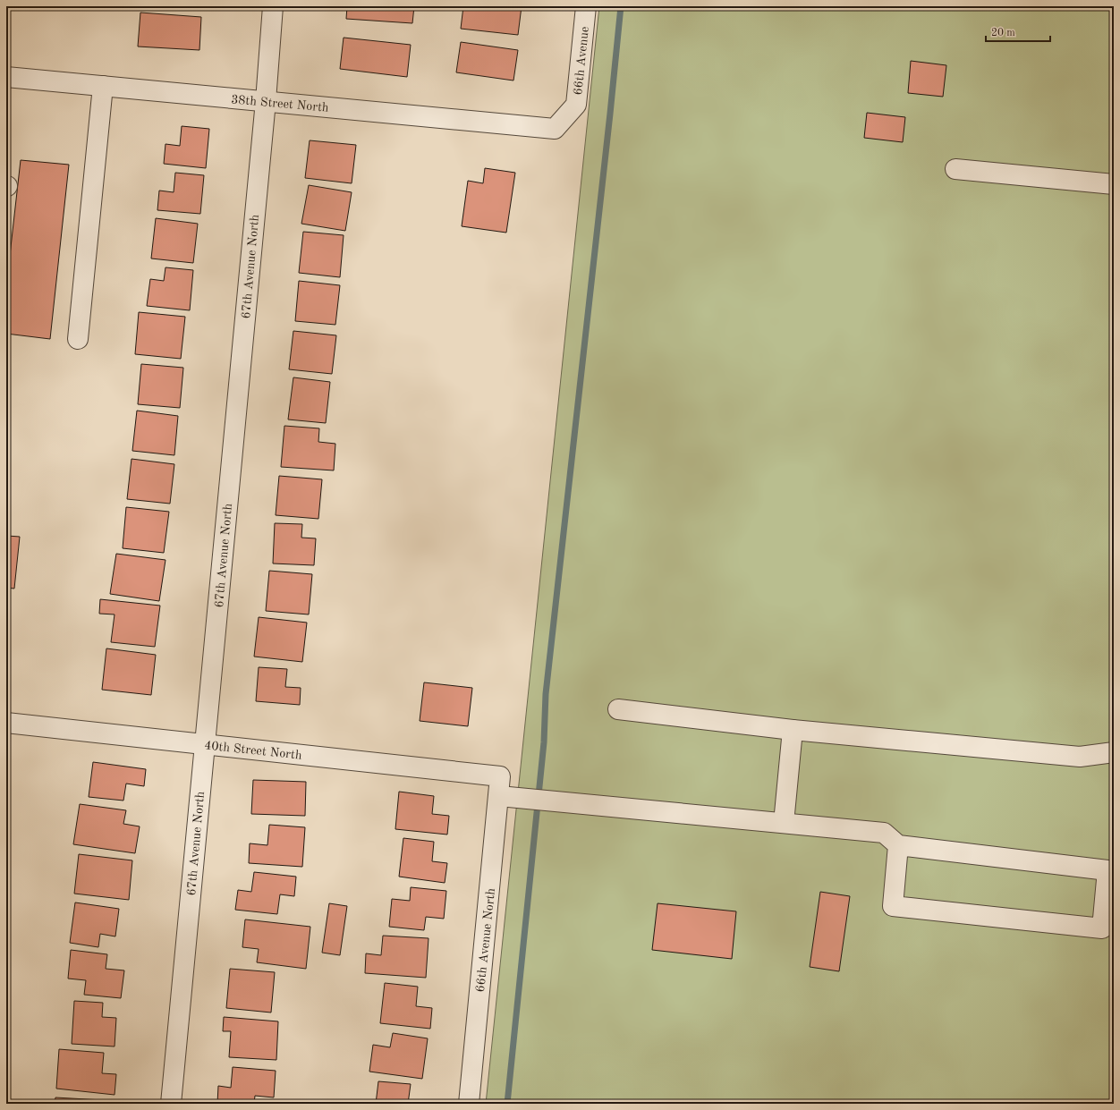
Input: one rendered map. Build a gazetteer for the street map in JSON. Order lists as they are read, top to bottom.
{
  "streets": {
    "street": [
      "66th Avenue",
      "38th Street North",
      "67th Avenue North",
      "40th Street North",
      "66th Avenue North"
    ]
  },
  "crossings": [
    ["66th Avenue", "38th Street North"],
    ["38th Street North", "67th Avenue North"],
    ["67th Avenue North", "40th Street North"],
    ["40th Street North", "66th Avenue North"]
  ],
  "scale_bar": "20 m"
}
